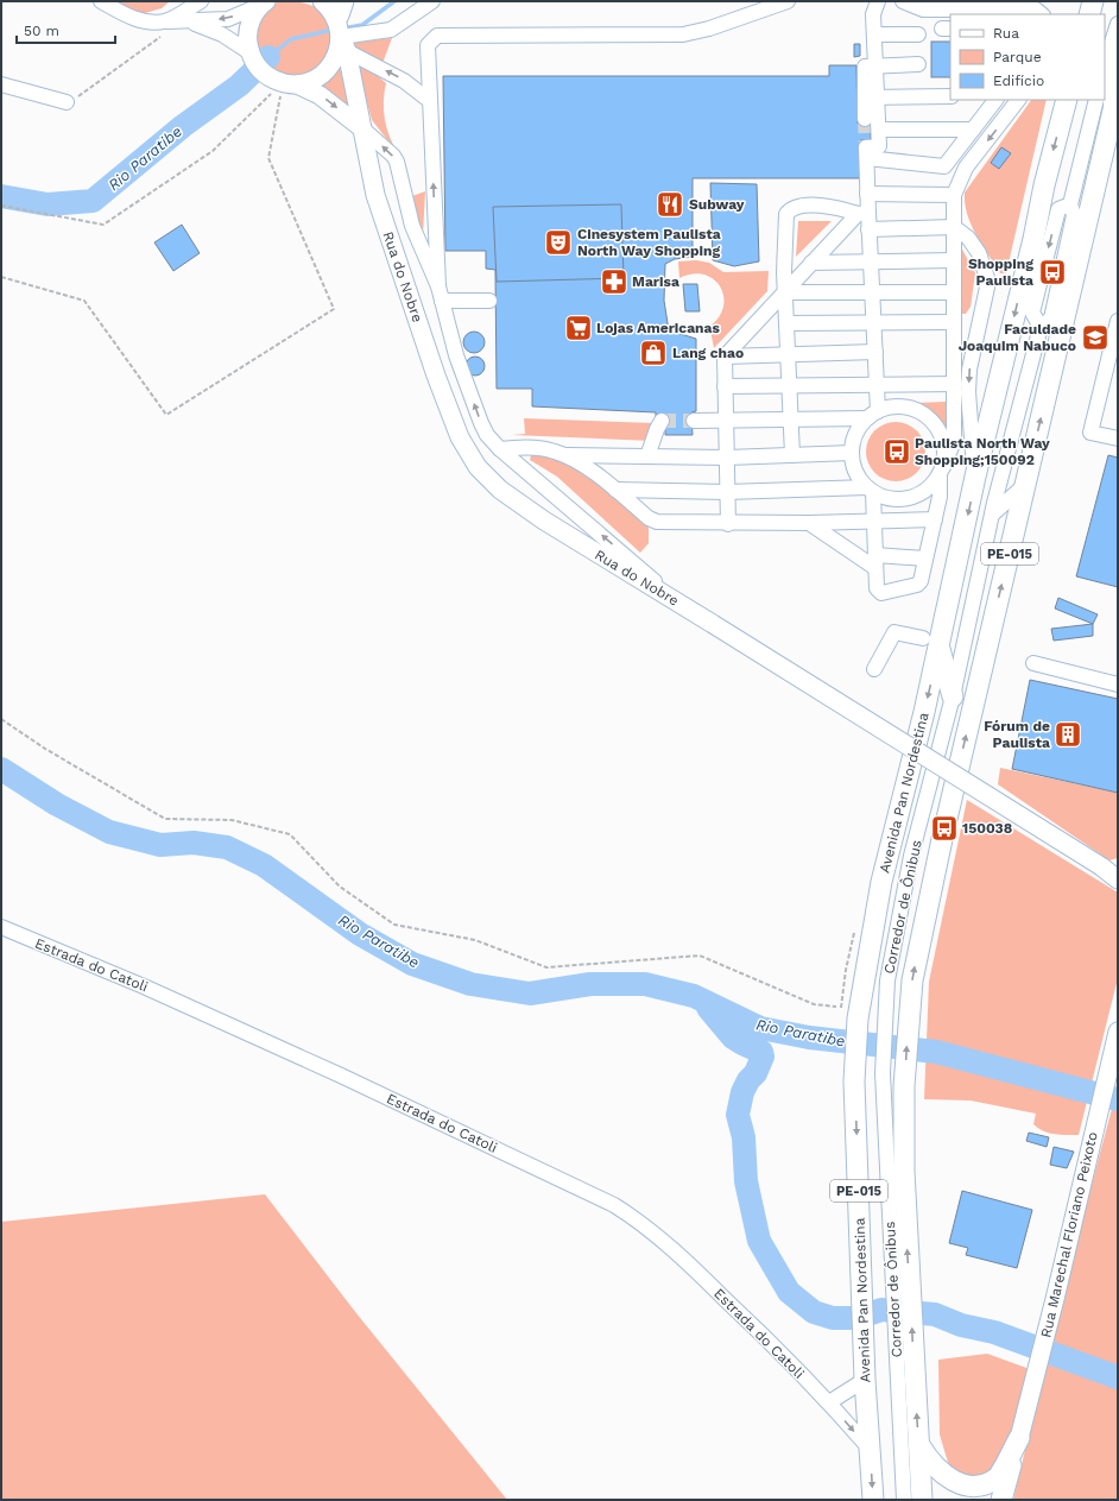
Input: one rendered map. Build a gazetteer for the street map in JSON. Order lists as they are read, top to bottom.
{
  "streets": {
    "highway": ["PE-015", "Avenida Pan Nordestina"],
    "main road": ["Rua do Nobre", "Rua Marechal Floriano Peixoto"],
    "street": ["Corredor de Ônibus", "Estrada do Catoli"]
  },
  "crossings": [
    ["PE-015", "Corredor de Ônibus"],
    ["Avenida Pan Nordestina", "Estrada do Catoli"]
  ],
  "water": ["Rio Paratibe"],
  "places": {
    "restaurant": ["Subway"],
    "theatre": ["Cinesystem Paulista North Way Shopping"],
    "bus stop": ["Shopping Paulista", "Paulista North Way Shopping;150092", "150038"],
    "pharmacy": ["Marisa"],
    "supermarket": ["Lojas Americanas"],
    "school or university": ["Faculdade Joaquim Nabuco"],
    "shop": ["Lang chao"],
    "building": ["Fórum de Paulista"]
  },
  "legend": ["Rua", "Parque", "Edifício"],
  "scale_bar": "50 m"
}
